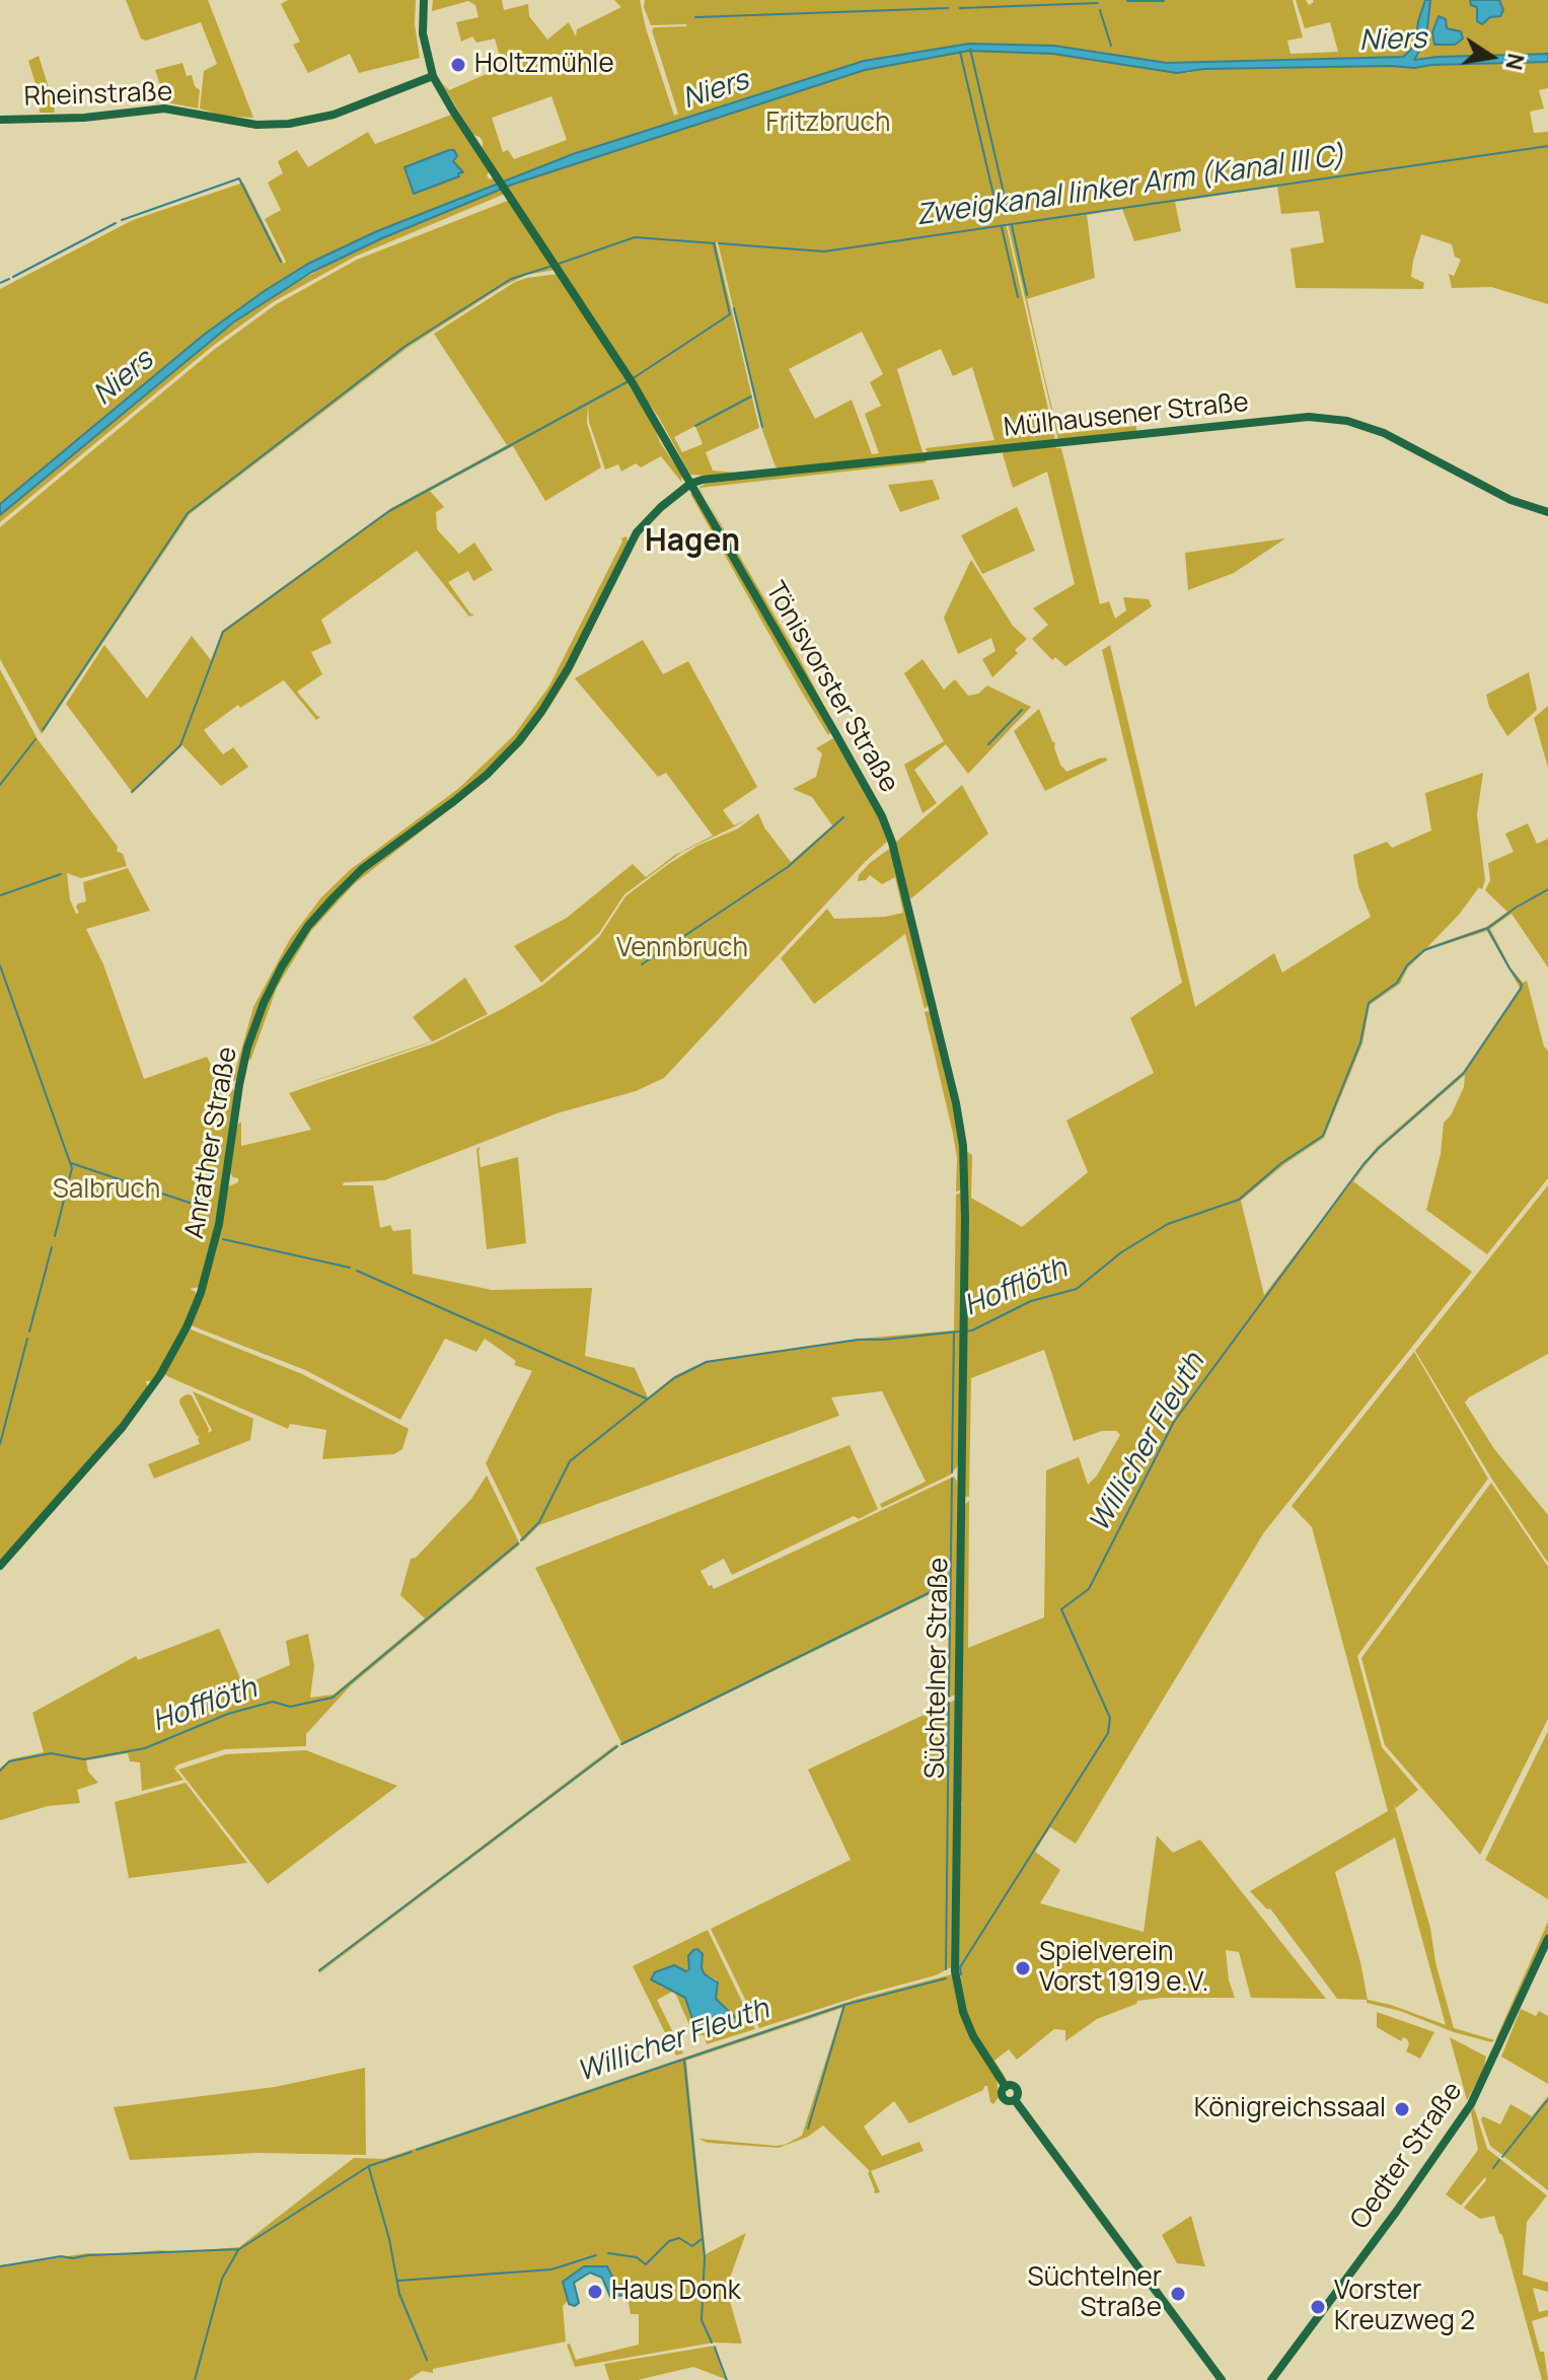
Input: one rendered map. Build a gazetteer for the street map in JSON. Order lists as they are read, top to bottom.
{
  "streets": {
    "main road": [
      "Rheinstraße",
      "Mülhausener Straße",
      "Tönisvorster Straße",
      "Anrather Straße",
      "Süchtelner Straße",
      "Oedter Straße"
    ]
  },
  "crossings": [
    ["Rheinstraße", "Tönisvorster Straße"],
    ["Mülhausener Straße", "Tönisvorster Straße"],
    ["Mülhausener Straße", "Anrather Straße"],
    ["Tönisvorster Straße", "Anrather Straße"],
    ["Tönisvorster Straße", "Süchtelner Straße"]
  ],
  "districts": ["Hagen"],
  "water": [
    "Niers",
    "Zweigkanal linker Arm (Kanal III C)",
    "Hofflöth",
    "Willicher Fleuth"
  ],
  "parks": ["Fritzbruch", "Vennbruch", "Salbruch"],
  "places": [
    "Holtzmühle",
    "Spielverein Vorst 1919 e.V.",
    "Königreichssaal",
    "Haus Donk",
    "Süchtelner Straße",
    "Vorster Kreuzweg 2"
  ],
  "north": "right"
}
